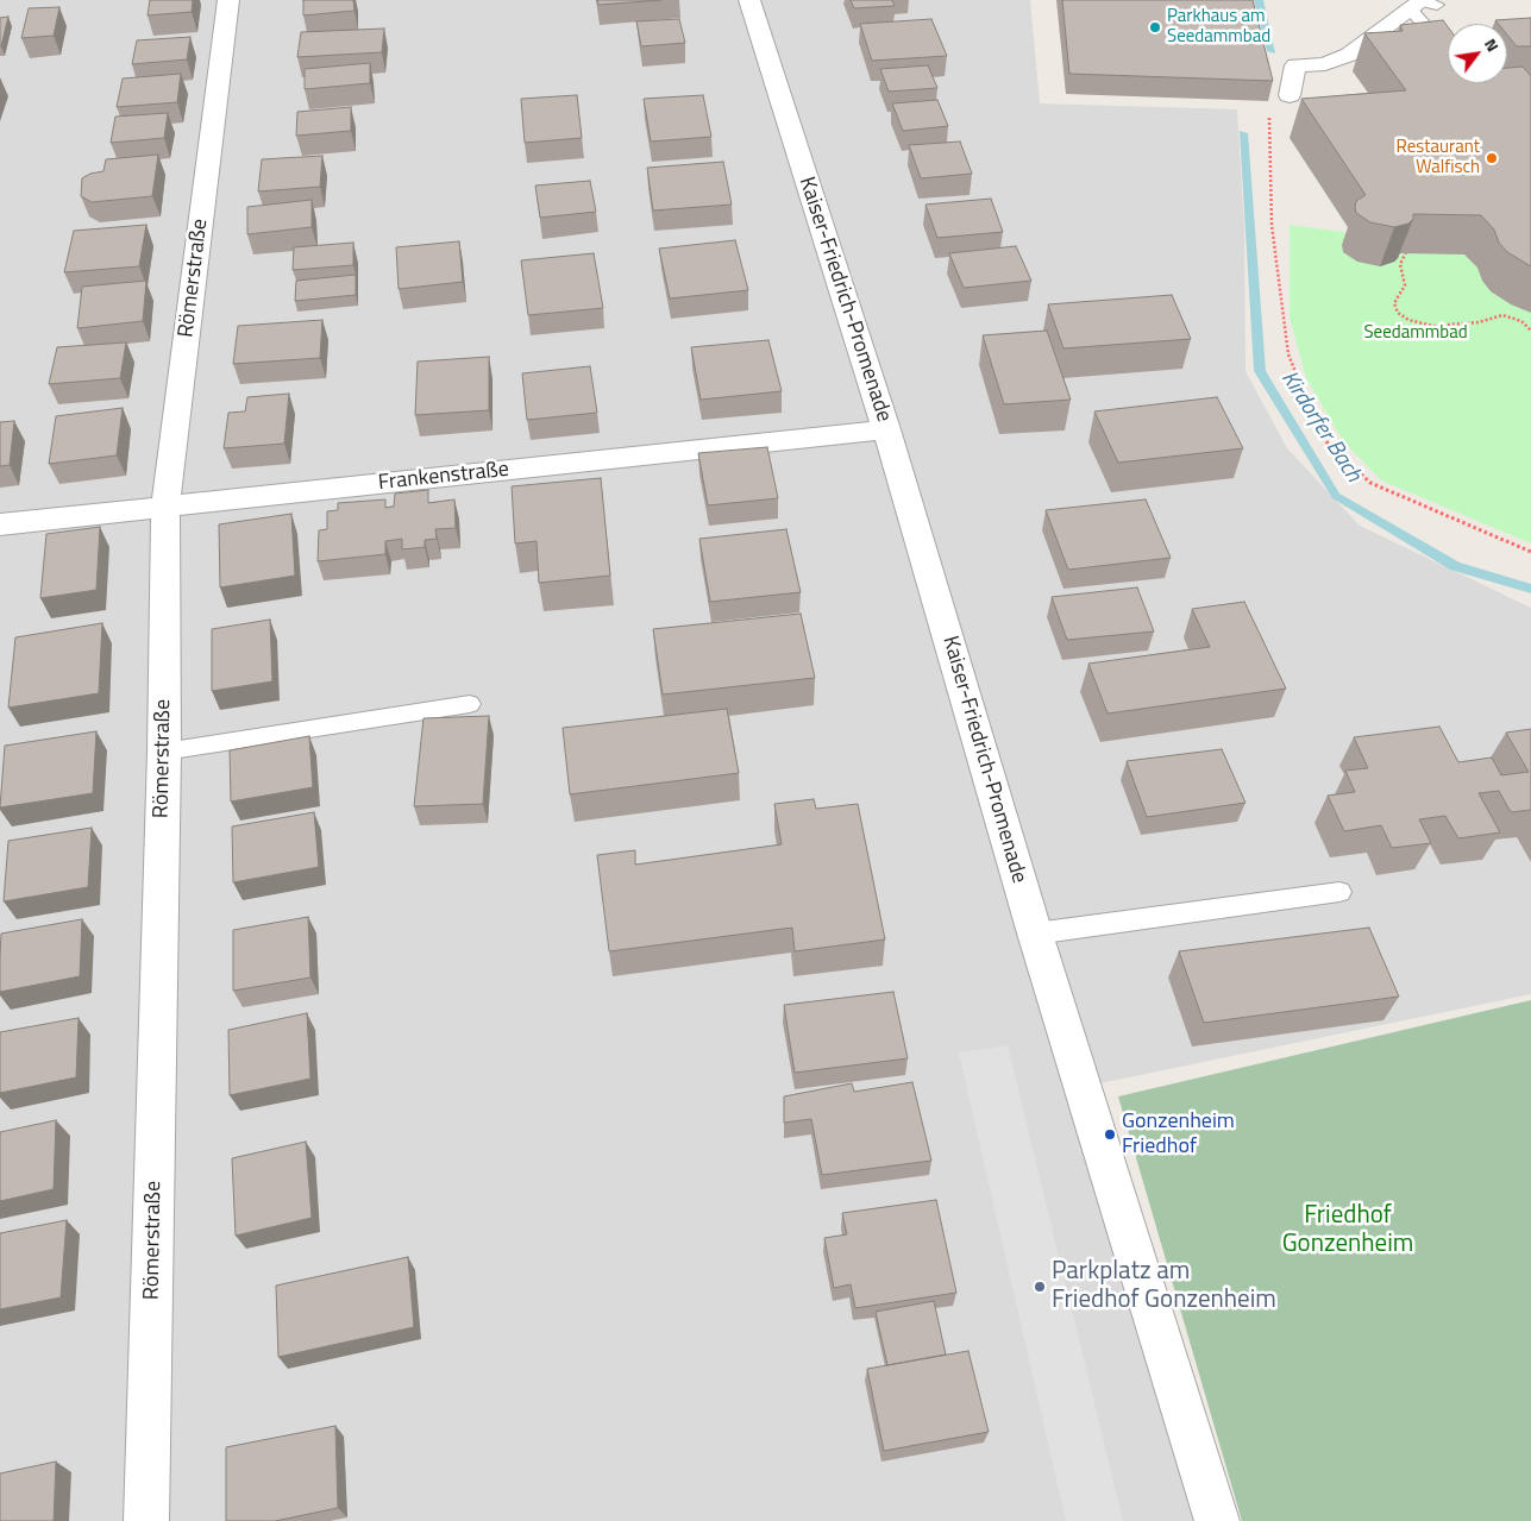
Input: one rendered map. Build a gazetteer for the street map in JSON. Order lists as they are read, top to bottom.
{
  "streets": {
    "street": ["Römerstraße", "Kaiser-Friedrich-Promenade", "Frankenstraße"]
  },
  "crossings": [
    ["Römerstraße", "Frankenstraße"],
    ["Kaiser-Friedrich-Promenade", "Frankenstraße"]
  ],
  "water": ["Kirdorfer Bach"],
  "parks": ["Seedammbad", "Friedhof Gonzenheim"],
  "places": [
    "Parkhaus am Seedammbad",
    "Restaurant Walfisch",
    "Gonzenheim Friedhof",
    "Parkplatz am Friedhof Gonzenheim"
  ],
  "north": "top right"
}
